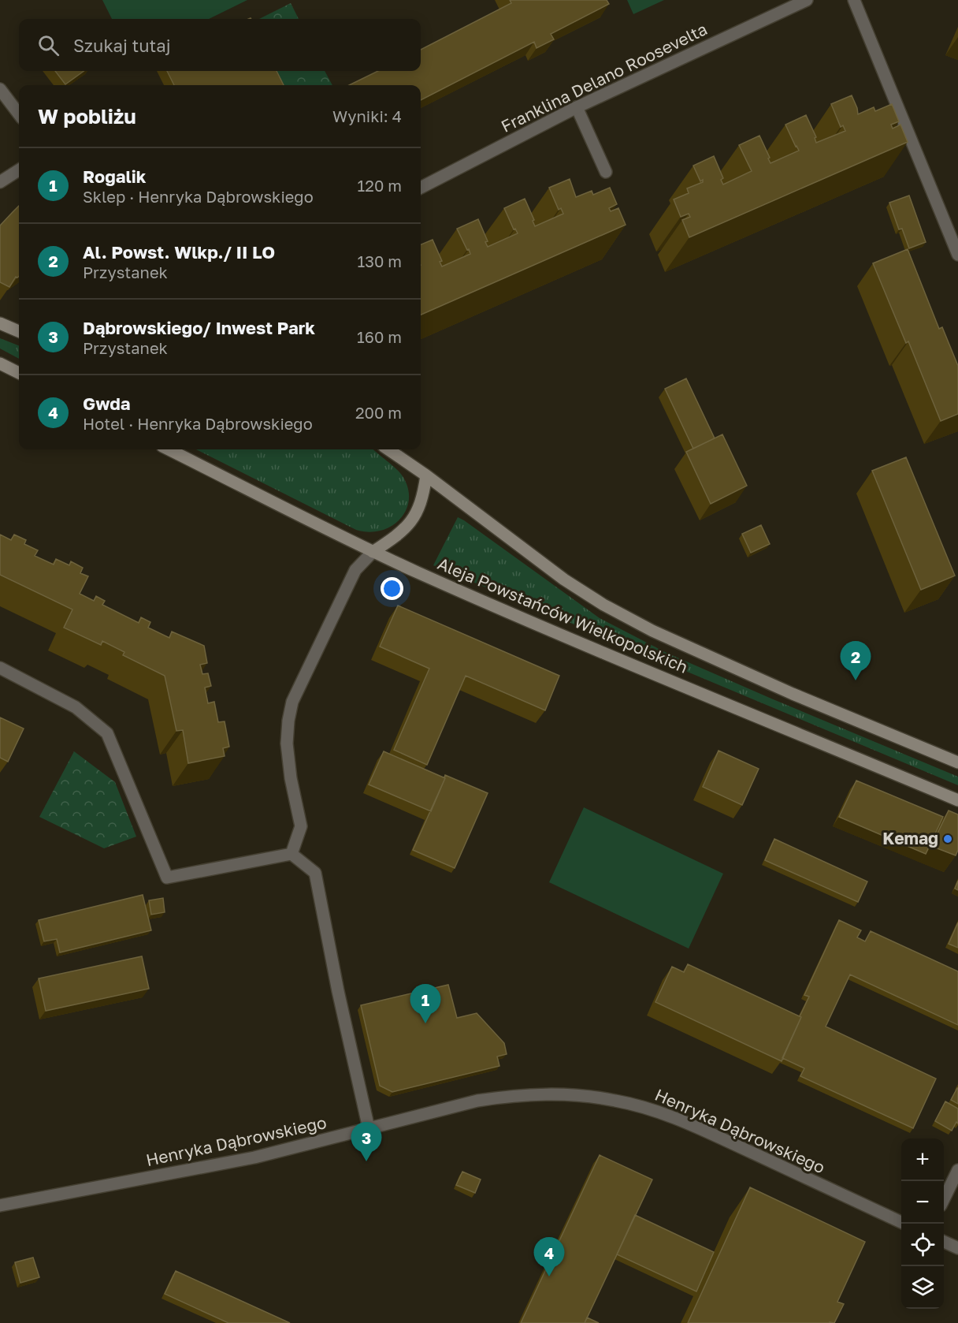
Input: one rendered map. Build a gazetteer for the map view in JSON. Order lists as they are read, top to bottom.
{
  "streets": {
    "main road": ["Aleja Powstańców Wielkopolskich"],
    "street": ["Franklina Delano Roosevelta", "Henryka Dąbrowskiego"]
  },
  "places": ["Kemag"],
  "page": {
    "search": "Szukaj tutaj",
    "heading": ["W pobliżu", "Wyniki: 4"],
    "list": [
      {
        "mark": "1",
        "name": "Rogalik",
        "note": "Sklep · Henryka Dąbrowskiego",
        "value": "120 m"
      },
      {
        "mark": "2",
        "name": "Al. Powst. Wlkp./ II LO",
        "note": "Przystanek",
        "value": "130 m"
      },
      {
        "mark": "3",
        "name": "Dąbrowskiego/ Inwest Park",
        "note": "Przystanek",
        "value": "160 m"
      },
      {
        "mark": "4",
        "name": "Gwda",
        "note": "Hotel · Henryka Dąbrowskiego",
        "value": "200 m"
      }
    ],
    "pins": [
      "2",
      "1",
      "3",
      "4"
    ],
    "map_buttons": ["+", "−"]
  }
}
